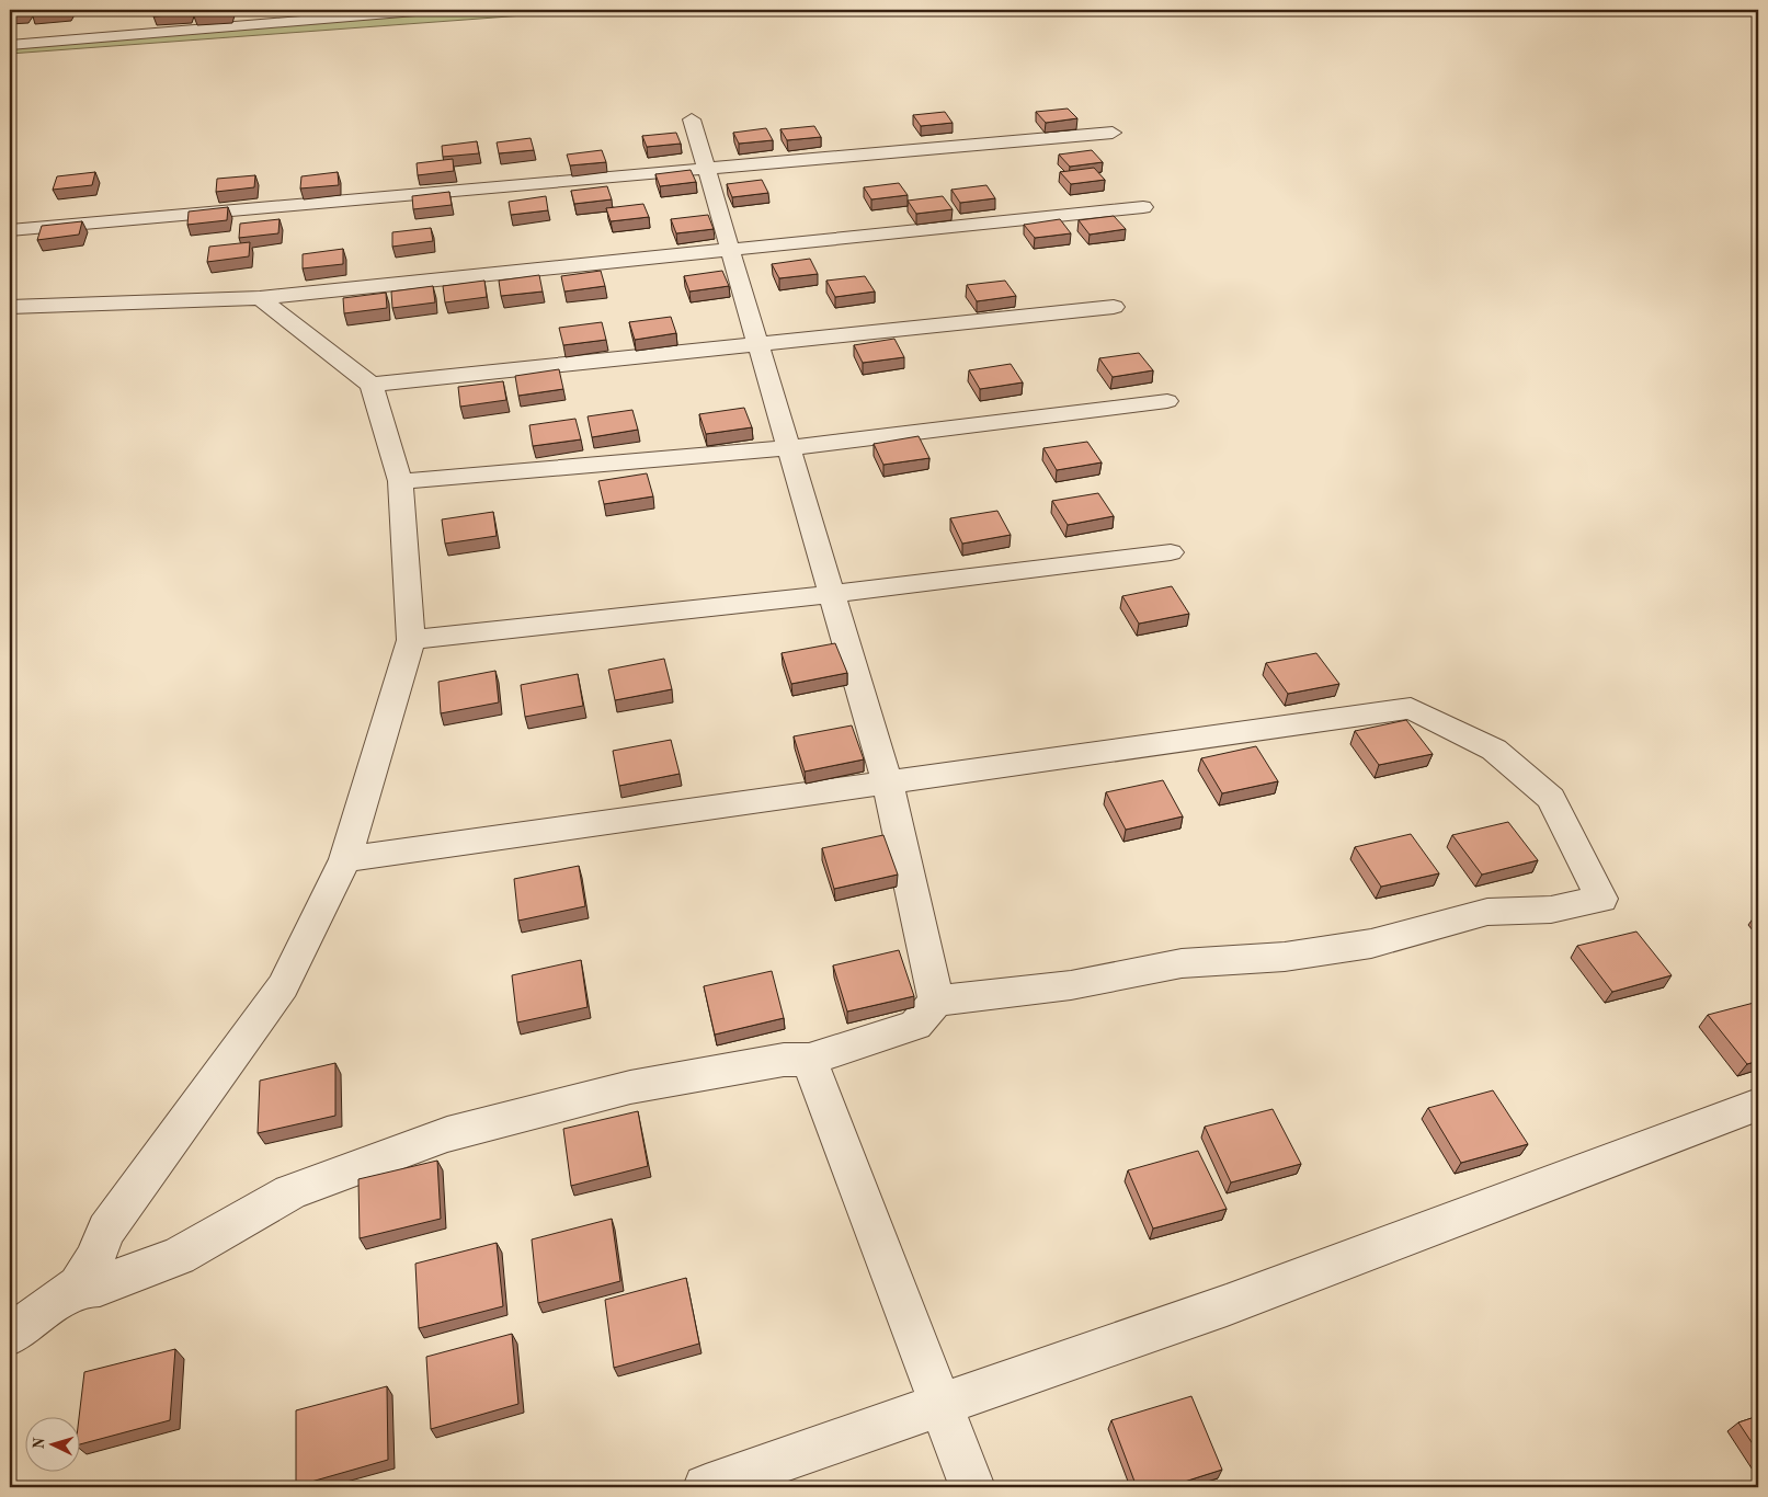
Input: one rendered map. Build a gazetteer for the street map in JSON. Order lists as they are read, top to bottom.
{
  "north": "left"
}
